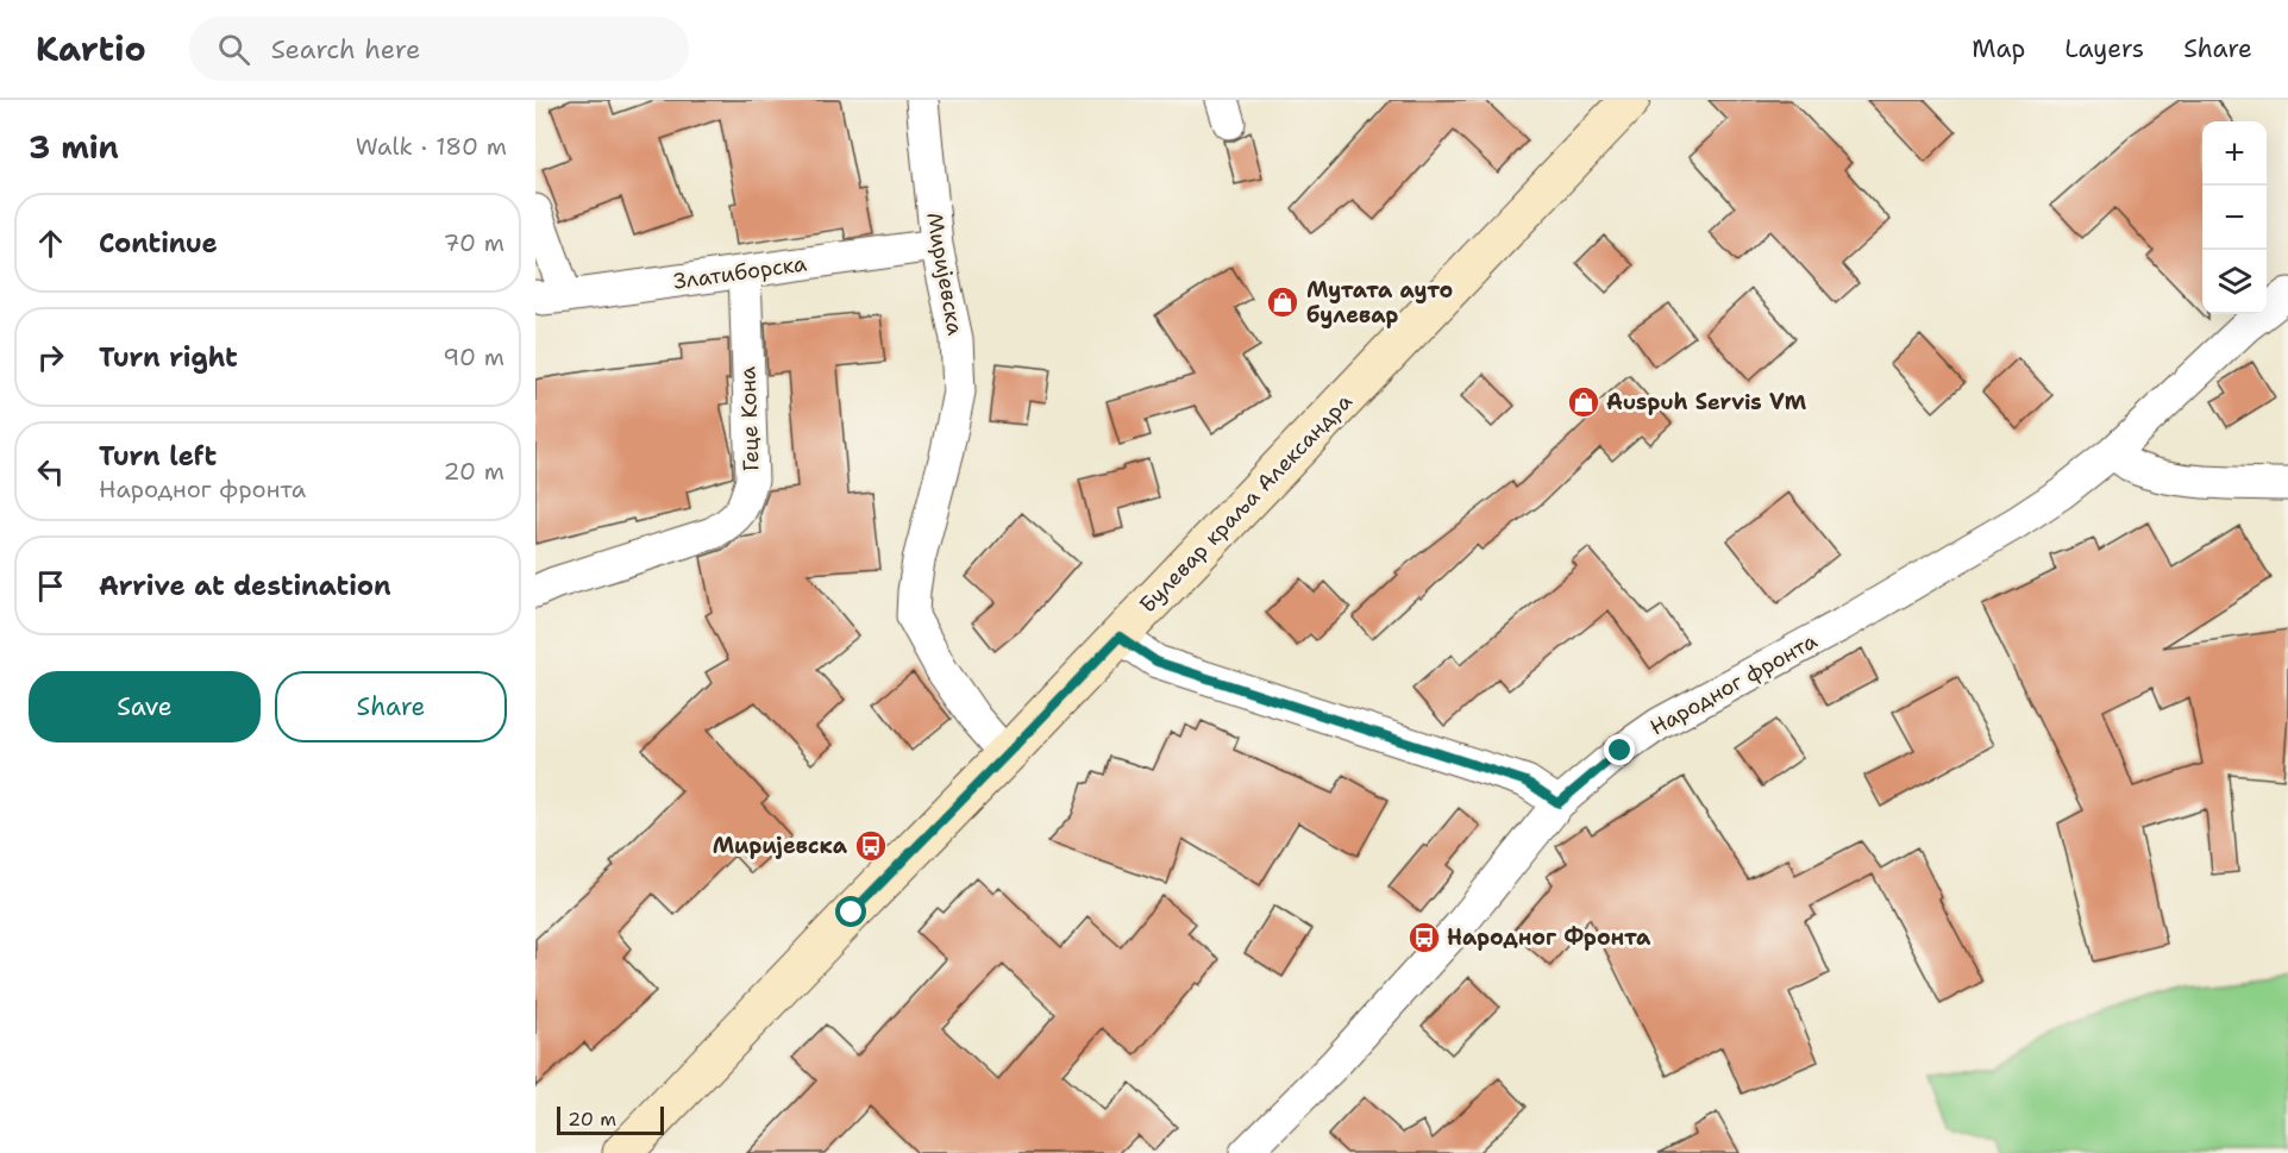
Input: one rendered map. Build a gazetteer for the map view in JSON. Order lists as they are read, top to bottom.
{
  "streets": {
    "main road": ["Булевар краља Александра"],
    "street": [
      "Златиборска",
      "Миријевска",
      "Геце Кона",
      "Народног фронта"
    ]
  },
  "crossings": [
    ["Златиборска", "Миријевска"],
    ["Златиборска", "Геце Кона"],
    ["Миријевска", "Булевар краља Александра"]
  ],
  "places": {
    "shop": ["Мутата ауто булевар", "Auspuh Servis VM"],
    "bus stop": ["Миријевска", "Народног Фронта"]
  },
  "scale_bar": "20 m",
  "page": {
    "header": "Kartio",
    "search": "Search here",
    "nav": ["Map", "Layers", "Share"],
    "heading": ["3 min", "Walk · 180 m"],
    "map_buttons": ["+", "−"],
    "list": [
      ["Continue", "70 m"],
      ["Turn right", "90 m"],
      ["Turn left", "Народног фронта", "20 m"],
      "Arrive at destination"
    ],
    "buttons": ["Save", "Share"],
    "scale": "20 m"
  }
}
